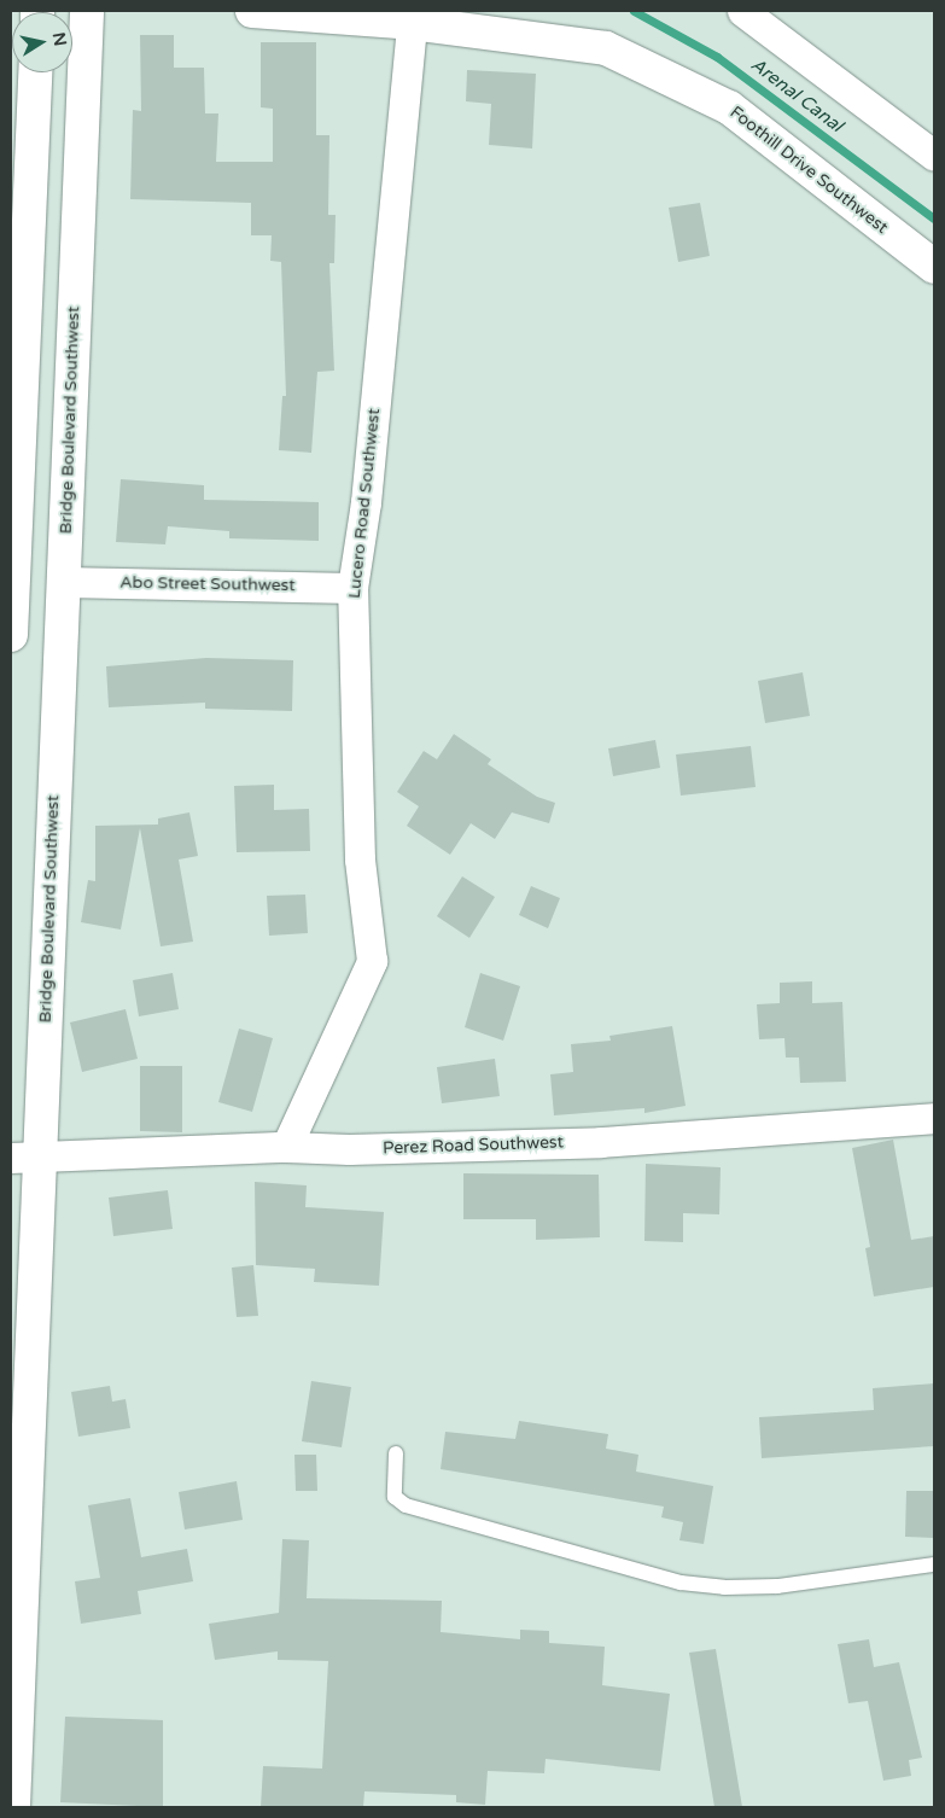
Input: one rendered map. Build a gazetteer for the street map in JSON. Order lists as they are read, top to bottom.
{
  "streets": {
    "main road": ["Foothill Drive Southwest", "Bridge Boulevard Southwest"],
    "street": ["Lucero Road Southwest", "Abo Street Southwest", "Perez Road Southwest"]
  },
  "crossings": [
    ["Foothill Drive Southwest", "Lucero Road Southwest"],
    ["Bridge Boulevard Southwest", "Abo Street Southwest"],
    ["Bridge Boulevard Southwest", "Perez Road Southwest"],
    ["Lucero Road Southwest", "Abo Street Southwest"],
    ["Lucero Road Southwest", "Perez Road Southwest"]
  ],
  "water": ["Arenal Canal"],
  "north": "right"
}
